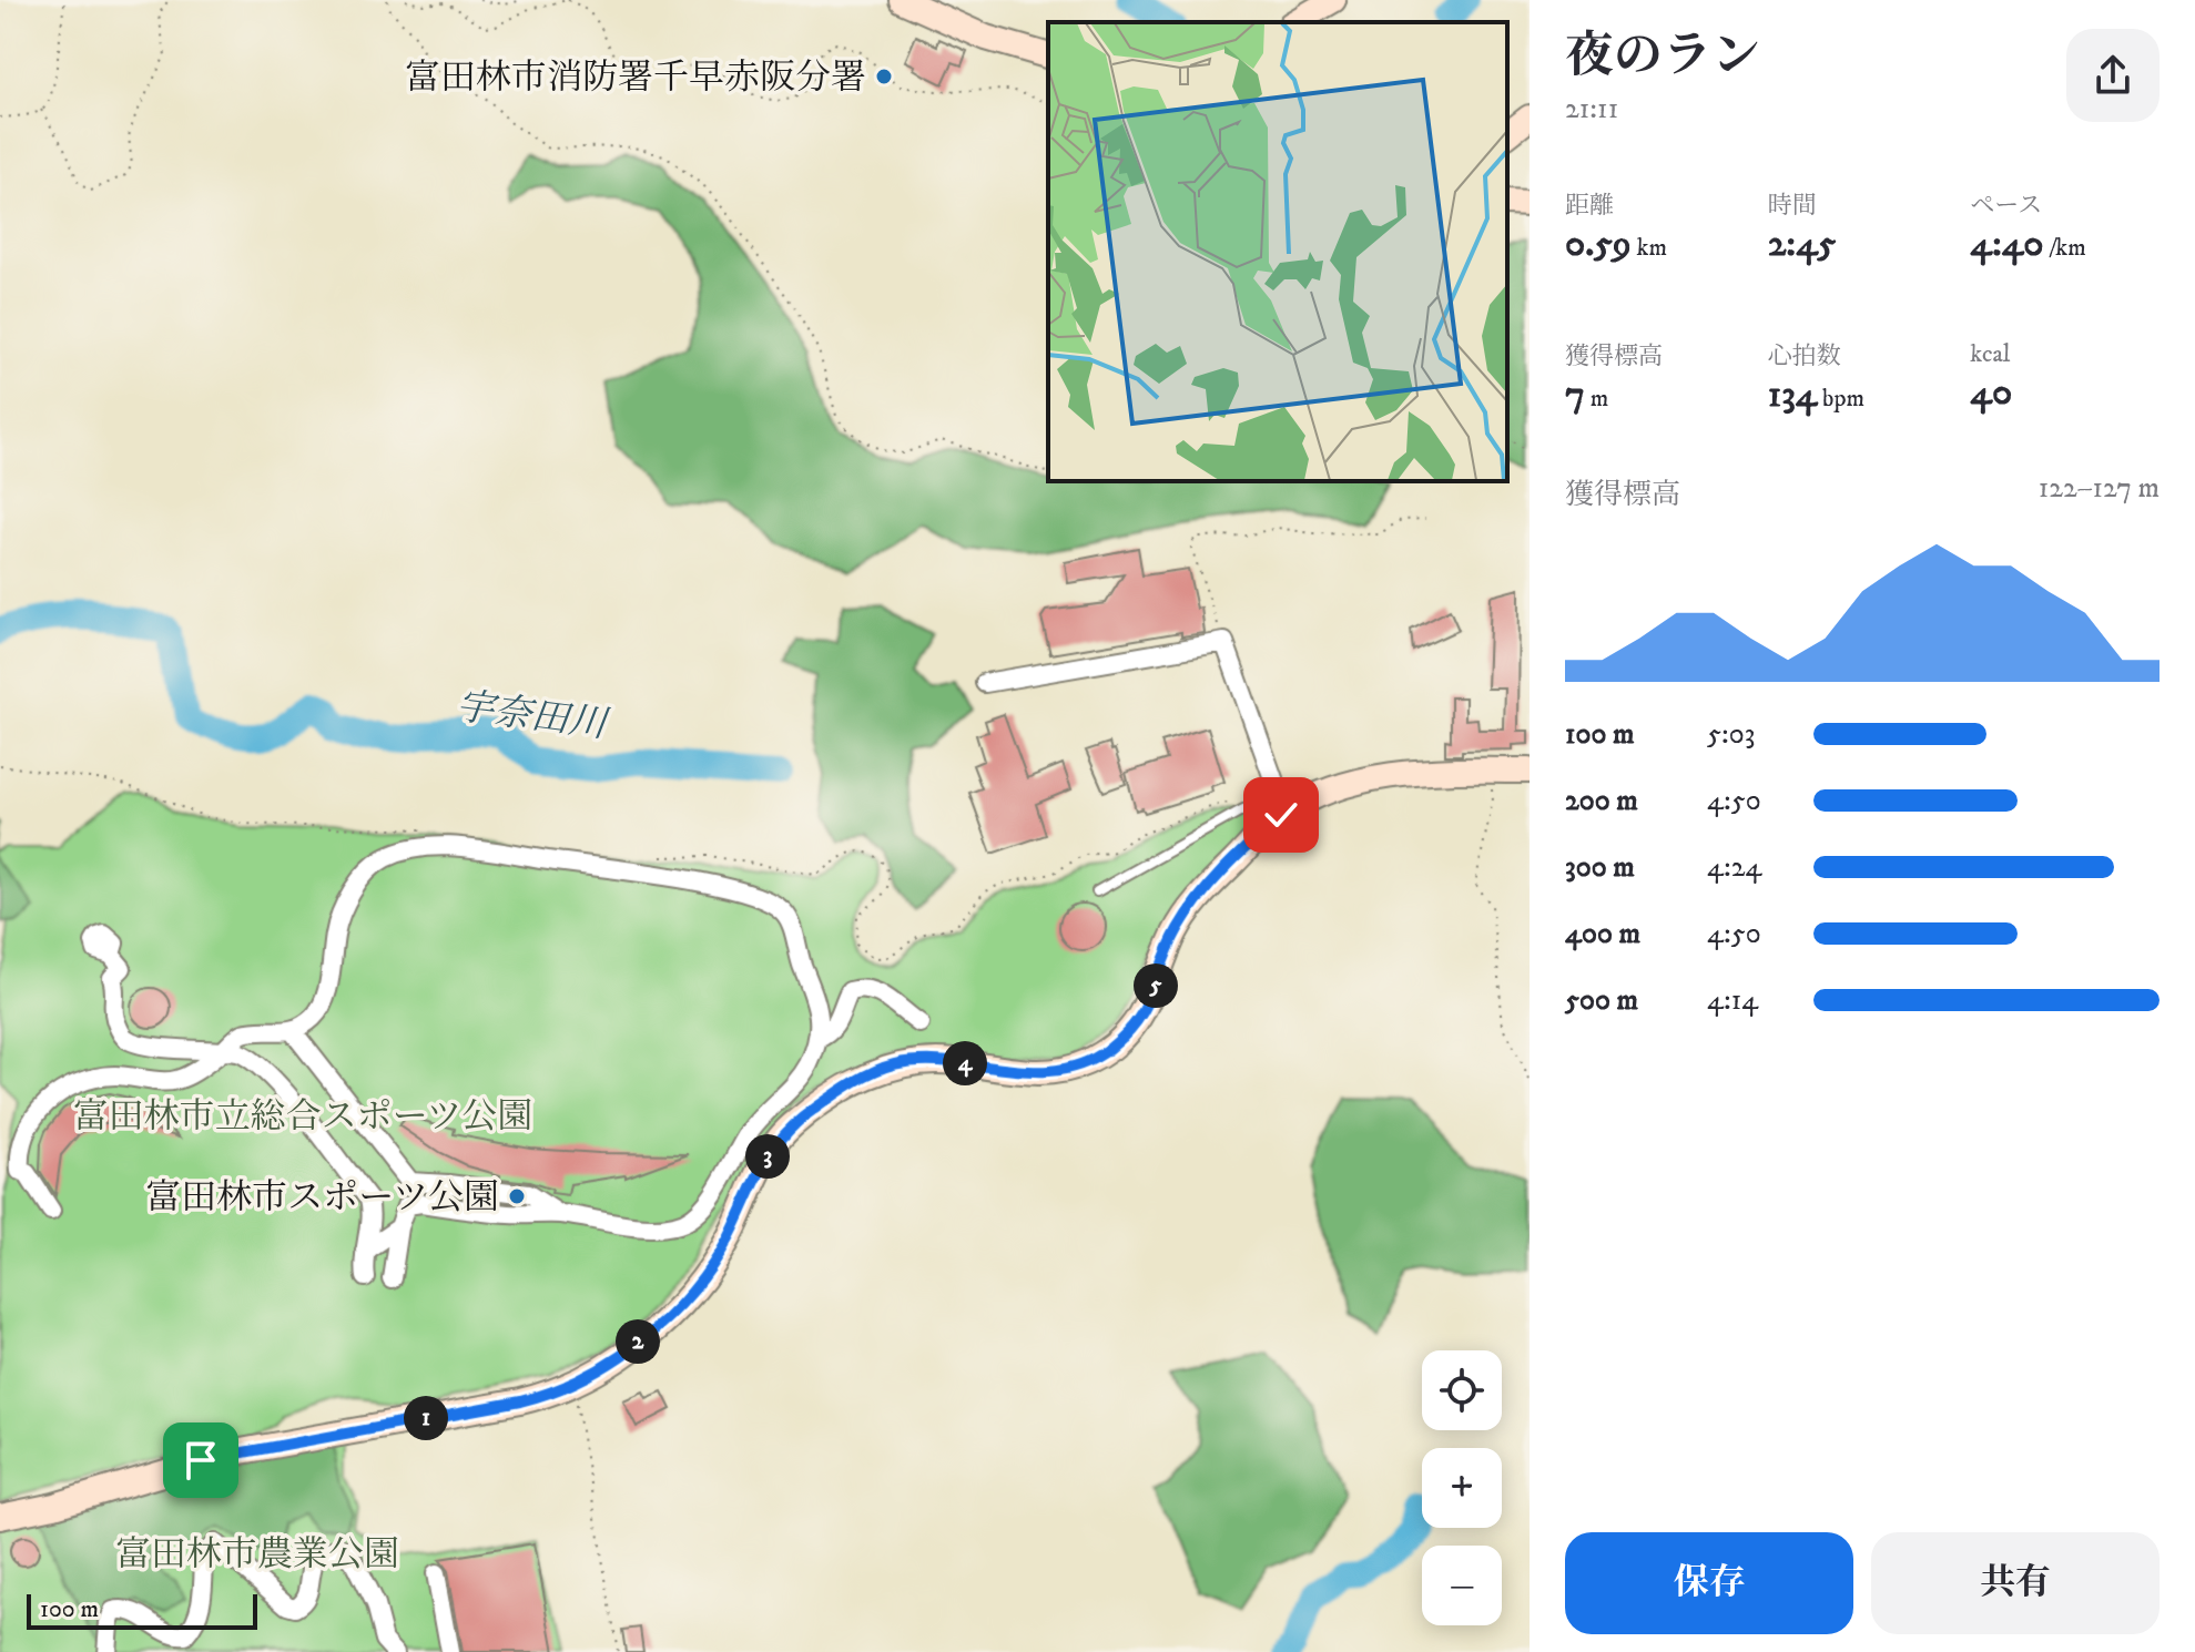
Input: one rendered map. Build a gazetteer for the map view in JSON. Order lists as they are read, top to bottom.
{
  "water": ["宇奈田川"],
  "parks": ["富田林市立総合スポーツ公園", "富田林市農業公園"],
  "places": ["富田林市消防署千早赤阪分署", "富田林市スポーツ公園"],
  "scale_bar": "100 m",
  "page": {
    "heading": ["夜のラン", "21:11"],
    "stats": [
      ["距離", "0.59 km"],
      ["時間", "2:45"],
      ["ペース", "4:40 /km"],
      ["獲得標高", "7 m"],
      ["心拍数", "134 bpm"],
      ["kcal", "40"]
    ],
    "chart": ["獲得標高", "122–127 m"],
    "list": [
      {
        "name": "100 m",
        "note": "5:03"
      },
      {
        "name": "200 m",
        "note": "4:50"
      },
      {
        "name": "300 m",
        "note": "4:24"
      },
      {
        "name": "400 m",
        "note": "4:50"
      },
      {
        "name": "500 m",
        "note": "4:14"
      }
    ],
    "pins": [
      "5",
      "4",
      "3",
      "2",
      "1"
    ],
    "map_buttons": ["+", "−"],
    "buttons": ["保存", "共有"],
    "scale": "100 m"
  }
}
